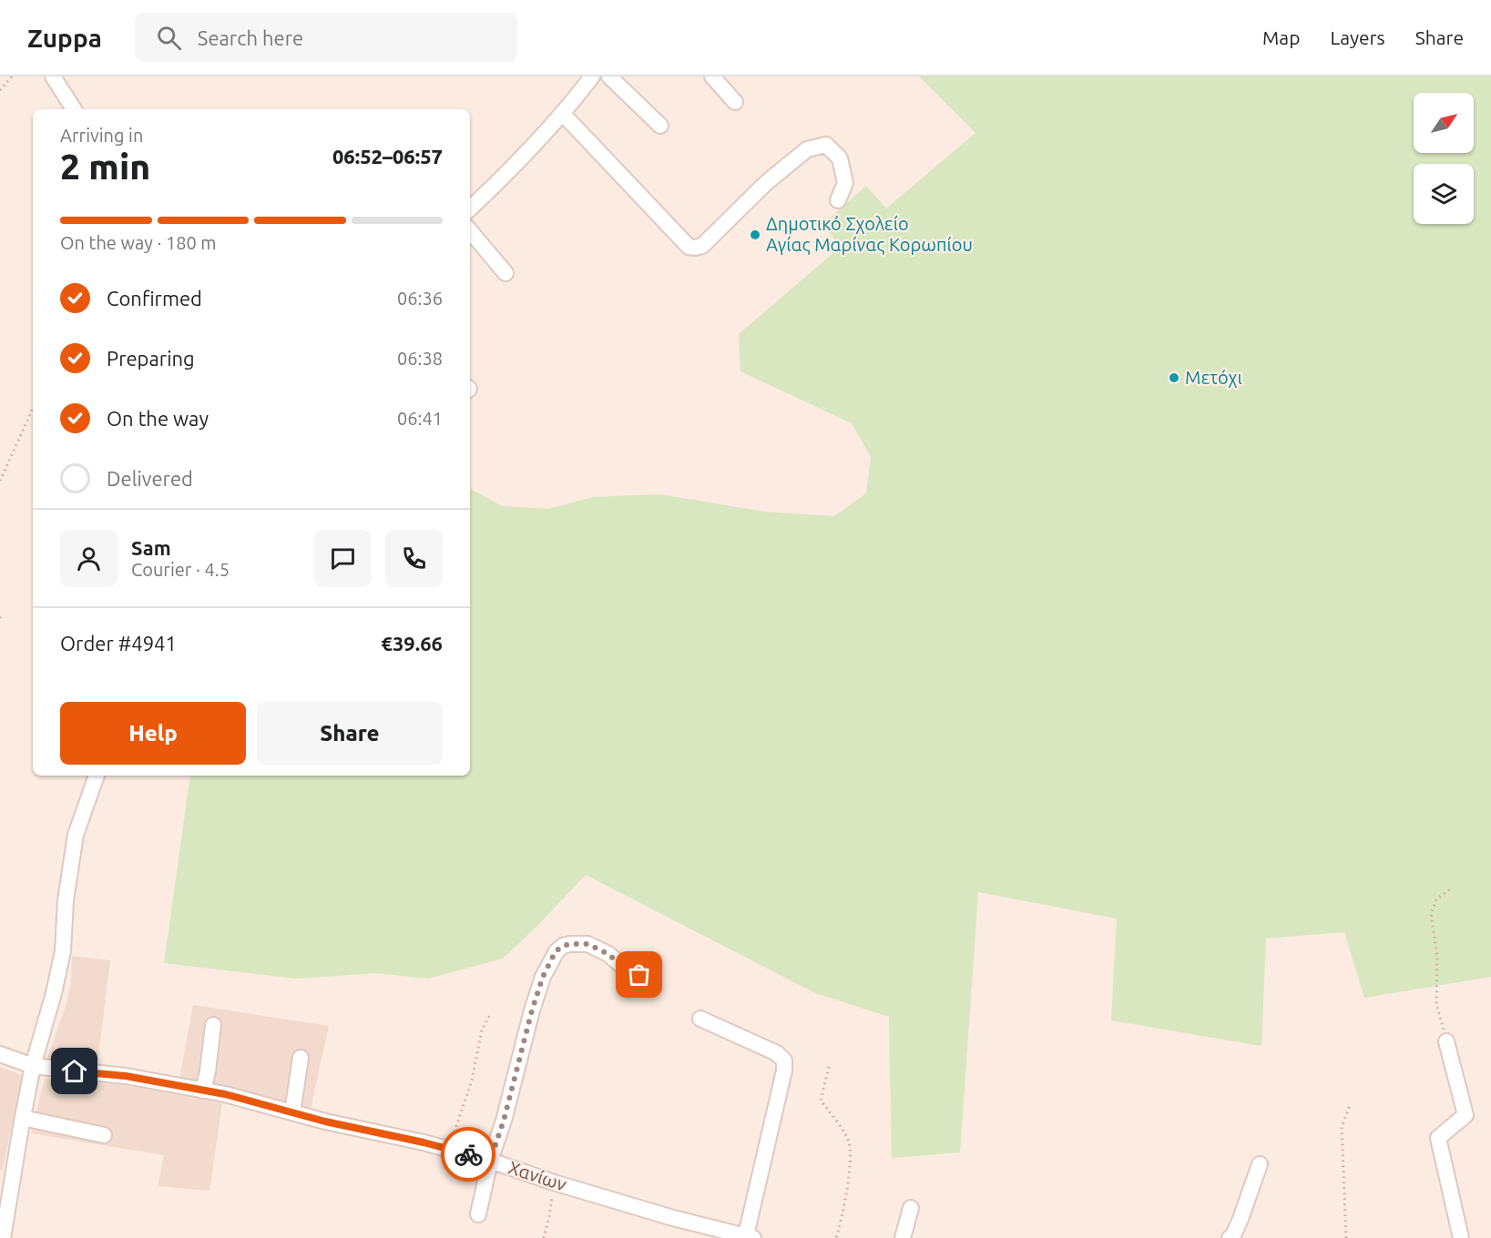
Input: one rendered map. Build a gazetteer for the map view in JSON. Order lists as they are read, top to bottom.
{
  "streets": {
    "street": ["Χανίων"]
  },
  "places": ["Δημοτικό Σχολείο Αγίας Μαρίνας Κορωπίου", "Μετόχι"],
  "north": "top right",
  "page": {
    "header": "Zuppa",
    "search": "Search here",
    "nav": ["Map", "Layers", "Share"],
    "heading": ["2 min", "Arriving in", "06:52–06:57"],
    "panel": [
      "Sam",
      "Courier · 4.5",
      "Order #4941",
      "€39.66"
    ],
    "bar": "On the way · 180 m",
    "list": [
      ["Confirmed", "06:36"],
      ["Preparing", "06:38"],
      ["On the way", "06:41"],
      "Delivered"
    ],
    "buttons": ["Help", "Share"]
  }
}
